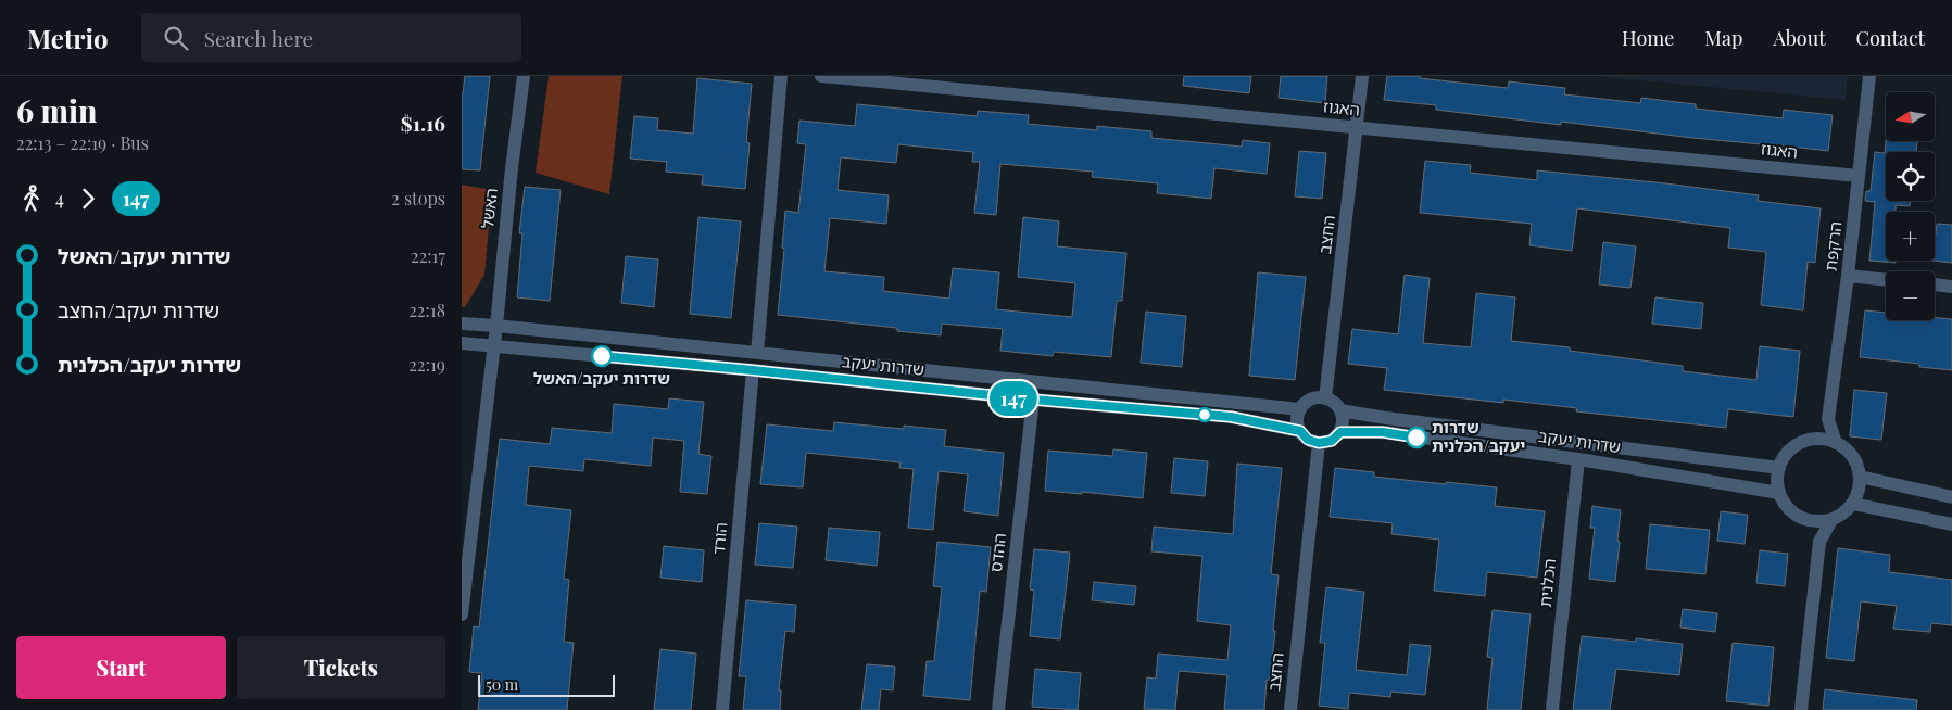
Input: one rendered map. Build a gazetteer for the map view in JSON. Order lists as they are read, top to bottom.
{
  "streets": {
    "street": [
      "האגוז",
      "האשל",
      "החצב",
      "הרקפת",
      "שדרות יעקב",
      "הורד",
      "ההדס",
      "הכלנית"
    ]
  },
  "crossings": [
    ["האגוז", "החצב"],
    ["האגוז", "הרקפת"],
    ["האשל", "שדרות יעקב"],
    ["החצב", "שדרות יעקב"],
    ["הרקפת", "שדרות יעקב"],
    ["שדרות יעקב", "הורד"],
    ["שדרות יעקב", "ההדס"],
    ["שדרות יעקב", "הכלנית"]
  ],
  "places": ["שדרות יעקב/האשל", "שדרות יעקב/הכלנית"],
  "lines": ["bus line 147"],
  "scale_bar": "50 m",
  "north": "left",
  "page": {
    "header": "Metrio",
    "search": "Search here",
    "nav": [
      "Home",
      "Map",
      "About",
      "Contact"
    ],
    "heading": ["6 min", "22:13 – 22:19 · Bus", "$1.16"],
    "on_map": "147",
    "map_buttons": ["+", "−"],
    "legs": ["4", "147", "2 stops"],
    "list": [
      {
        "name": "שדרות יעקב/האשל",
        "value": "22:17"
      },
      {
        "name": "שדרות יעקב/החצב",
        "value": "22:18"
      },
      {
        "name": "שדרות יעקב/הכלנית",
        "value": "22:19"
      }
    ],
    "buttons": ["Start", "Tickets"],
    "scale": "50 m"
  }
}
